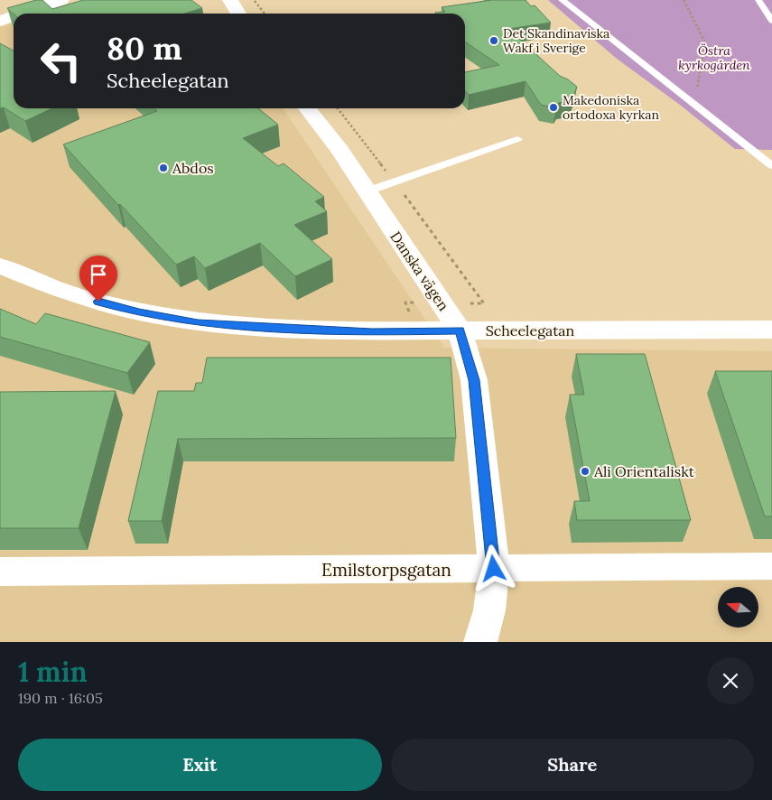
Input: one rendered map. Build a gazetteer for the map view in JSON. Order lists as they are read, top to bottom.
{
  "streets": {
    "street": ["Danska vägen", "Scheelegatan", "Emilstorpsgatan"]
  },
  "crossings": [
    ["Danska vägen", "Scheelegatan"],
    ["Danska vägen", "Emilstorpsgatan"]
  ],
  "parks": ["Östra kyrkogården"],
  "places": [
    "Det Skandinaviska Wakf i Sverige",
    "Makedoniska ortodoxa kyrkan",
    "Abdos",
    "Ali Orientaliskt"
  ],
  "north": "left",
  "page": {
    "turn": ["80 m", "Scheelegatan"],
    "heading": ["1 min", "190 m · 16:05"],
    "buttons": ["Exit", "Share"]
  }
}
